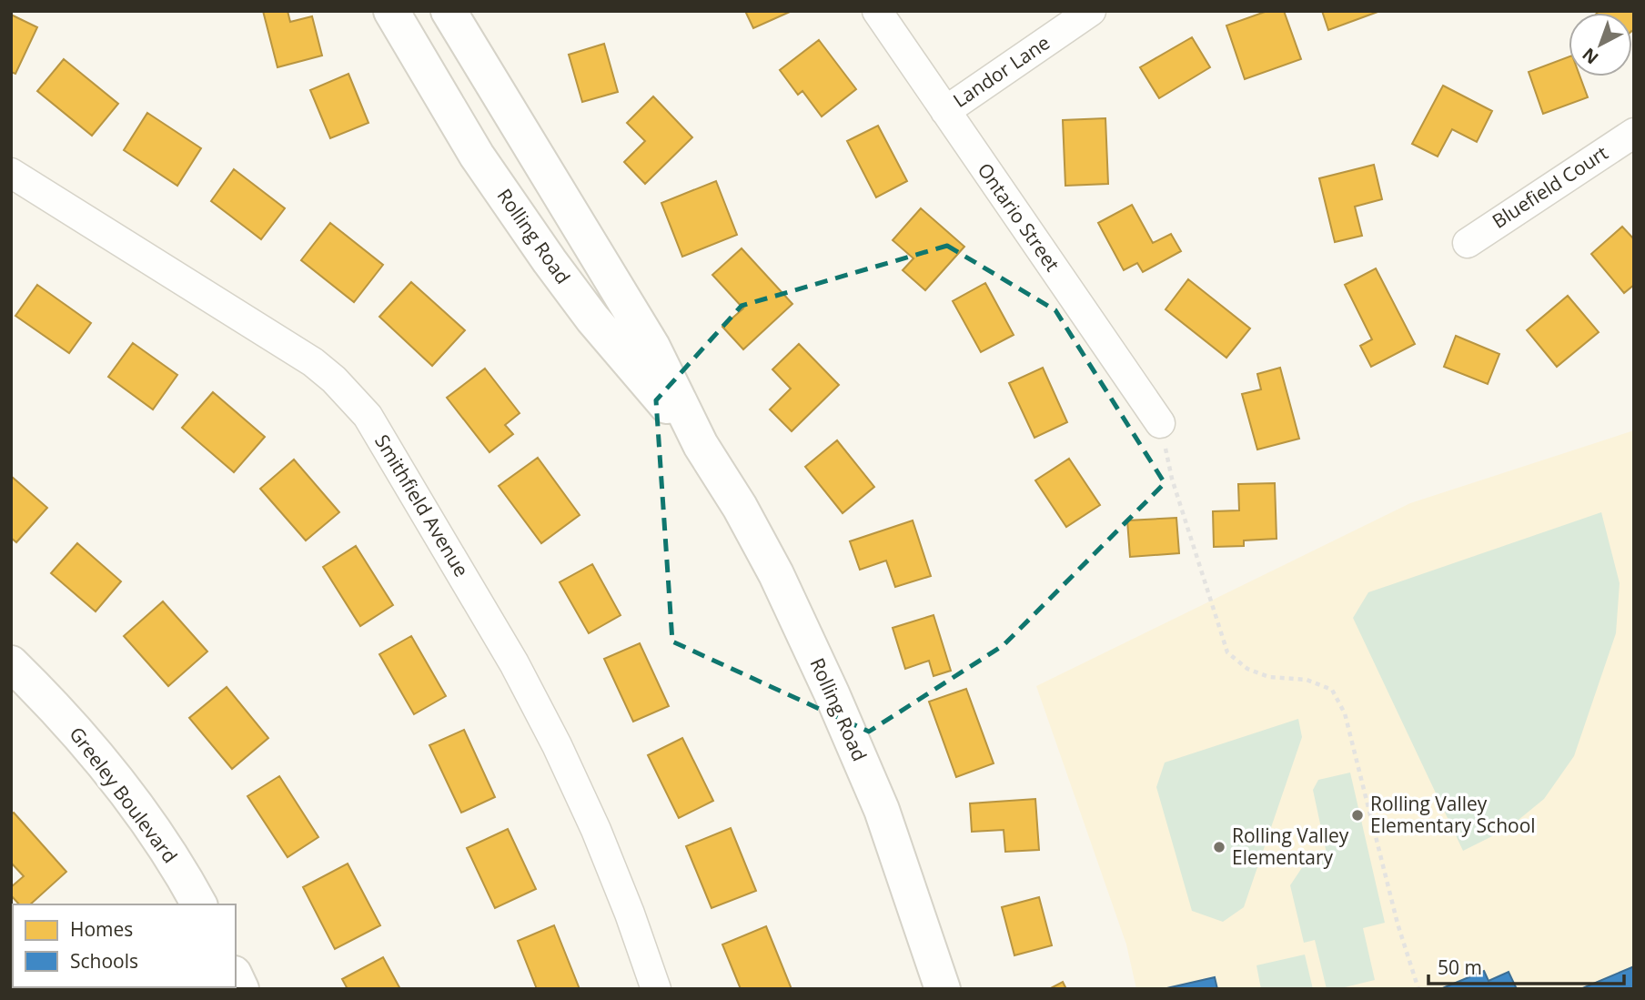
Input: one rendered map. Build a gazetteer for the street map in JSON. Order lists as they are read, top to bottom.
{
  "streets": {
    "main road": ["Rolling Road", "Greeley Boulevard"],
    "street": [
      "Landor Lane",
      "Bluefield Court",
      "Ontario Street",
      "Smithfield Avenue"
    ]
  },
  "crossings": [
    ["Landor Lane", "Ontario Street"]
  ],
  "places": ["Rolling Valley Elementary School", "Rolling Valley Elementary"],
  "legend": ["Homes", "Schools"],
  "scale_bar": "50 m",
  "north": "bottom left"
}
